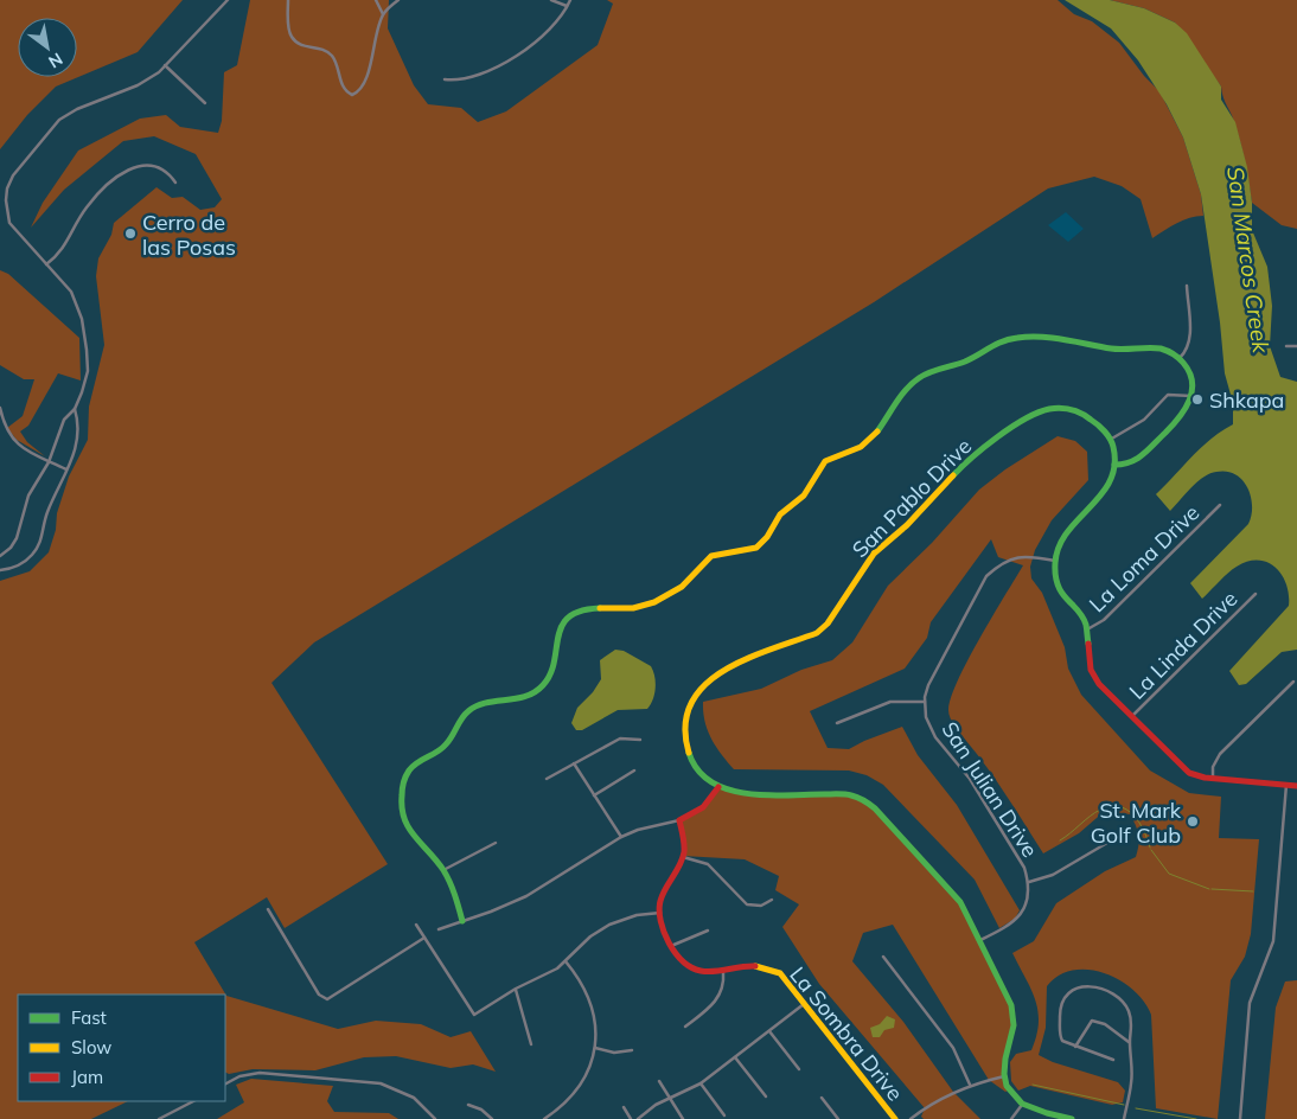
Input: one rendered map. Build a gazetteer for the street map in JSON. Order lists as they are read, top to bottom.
{
  "streets": {
    "street": [
      "San Pablo Drive",
      "La Loma Drive",
      "La Linda Drive",
      "San Julian Drive",
      "La Sombra Drive"
    ]
  },
  "crossings": [
    ["San Pablo Drive", "San Julian Drive"]
  ],
  "water": ["San Marcos Creek"],
  "places": ["Cerro de las Posas", "Shkapa", "St. Mark Golf Club"],
  "legend": ["Fast", "Slow", "Jam"],
  "north": "bottom right"
}
